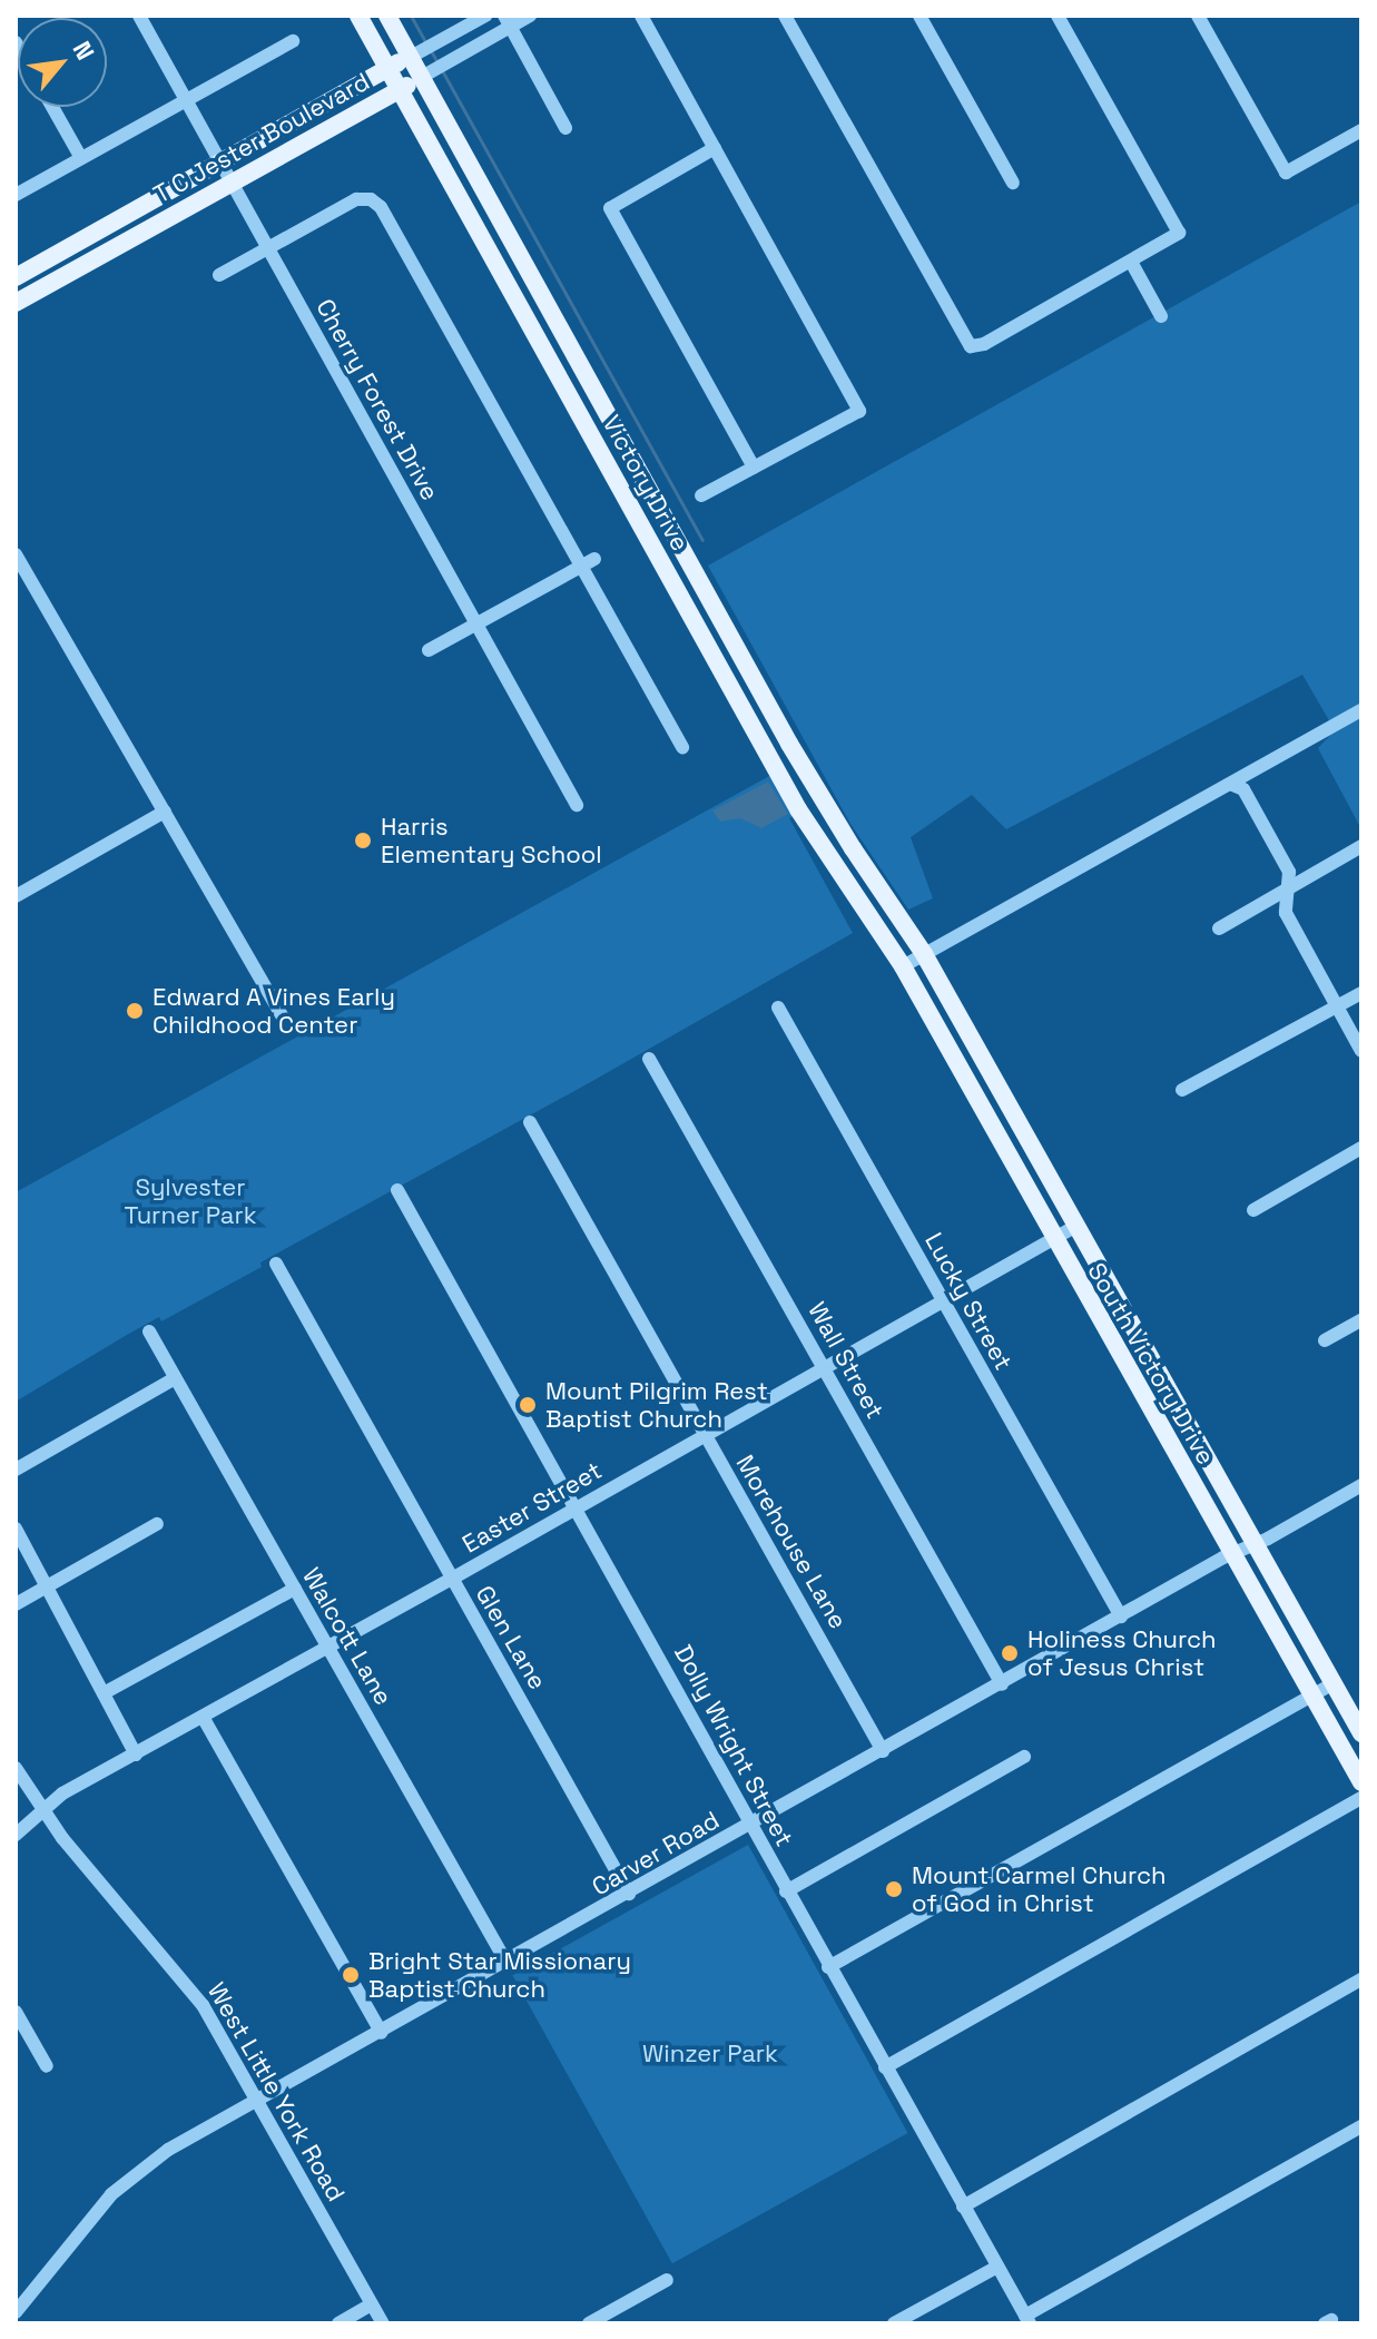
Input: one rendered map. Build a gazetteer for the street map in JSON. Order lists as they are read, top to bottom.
{
  "streets": {
    "main road": ["T C Jester Boulevard", "Victory Drive", "South Victory Drive"],
    "street": [
      "Cherry Forest Drive",
      "Lucky Street",
      "Wall Street",
      "Easter Street",
      "Morehouse Lane",
      "Walcott Lane",
      "Glen Lane",
      "Dolly Wright Street",
      "Carver Road",
      "West Little York Road"
    ]
  },
  "crossings": [
    ["T C Jester Boulevard", "Cherry Forest Drive"],
    ["T C Jester Boulevard", "Victory Drive"],
    ["Victory Drive", "South Victory Drive"],
    ["Lucky Street", "Easter Street"],
    ["Lucky Street", "Carver Road"],
    ["Wall Street", "Easter Street"],
    ["Wall Street", "Carver Road"],
    ["South Victory Drive", "Easter Street"],
    ["South Victory Drive", "Carver Road"],
    ["Easter Street", "Morehouse Lane"],
    ["Easter Street", "Walcott Lane"],
    ["Easter Street", "Glen Lane"],
    ["Easter Street", "Dolly Wright Street"],
    ["Easter Street", "West Little York Road"],
    ["Morehouse Lane", "Carver Road"],
    ["Walcott Lane", "Carver Road"],
    ["Glen Lane", "Carver Road"],
    ["Dolly Wright Street", "Carver Road"],
    ["Carver Road", "West Little York Road"]
  ],
  "parks": ["Sylvester Turner Park", "Winzer Park"],
  "places": [
    "Harris Elementary School",
    "Edward A Vines Early Childhood Center",
    "Mount Pilgrim Rest Baptist Church",
    "Holiness Church of Jesus Christ",
    "Mount Carmel Church of God in Christ",
    "Bright Star Missionary Baptist Church"
  ],
  "north": "top right"
}
